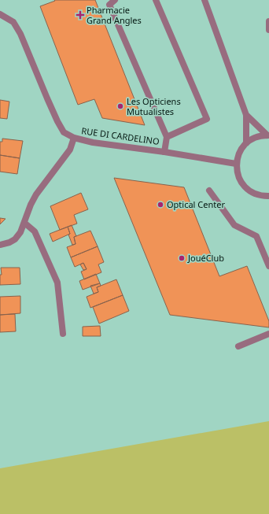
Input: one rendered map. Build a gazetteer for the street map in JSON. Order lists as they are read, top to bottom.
{
  "streets": {
    "street": ["RUE DI CARDELINO"]
  },
  "places": {
    "health": ["Pharmacie Grand Angles"],
    "other": ["Les Opticiens Mutualistes", "Optical Center", "JouéClub"]
  }
}
